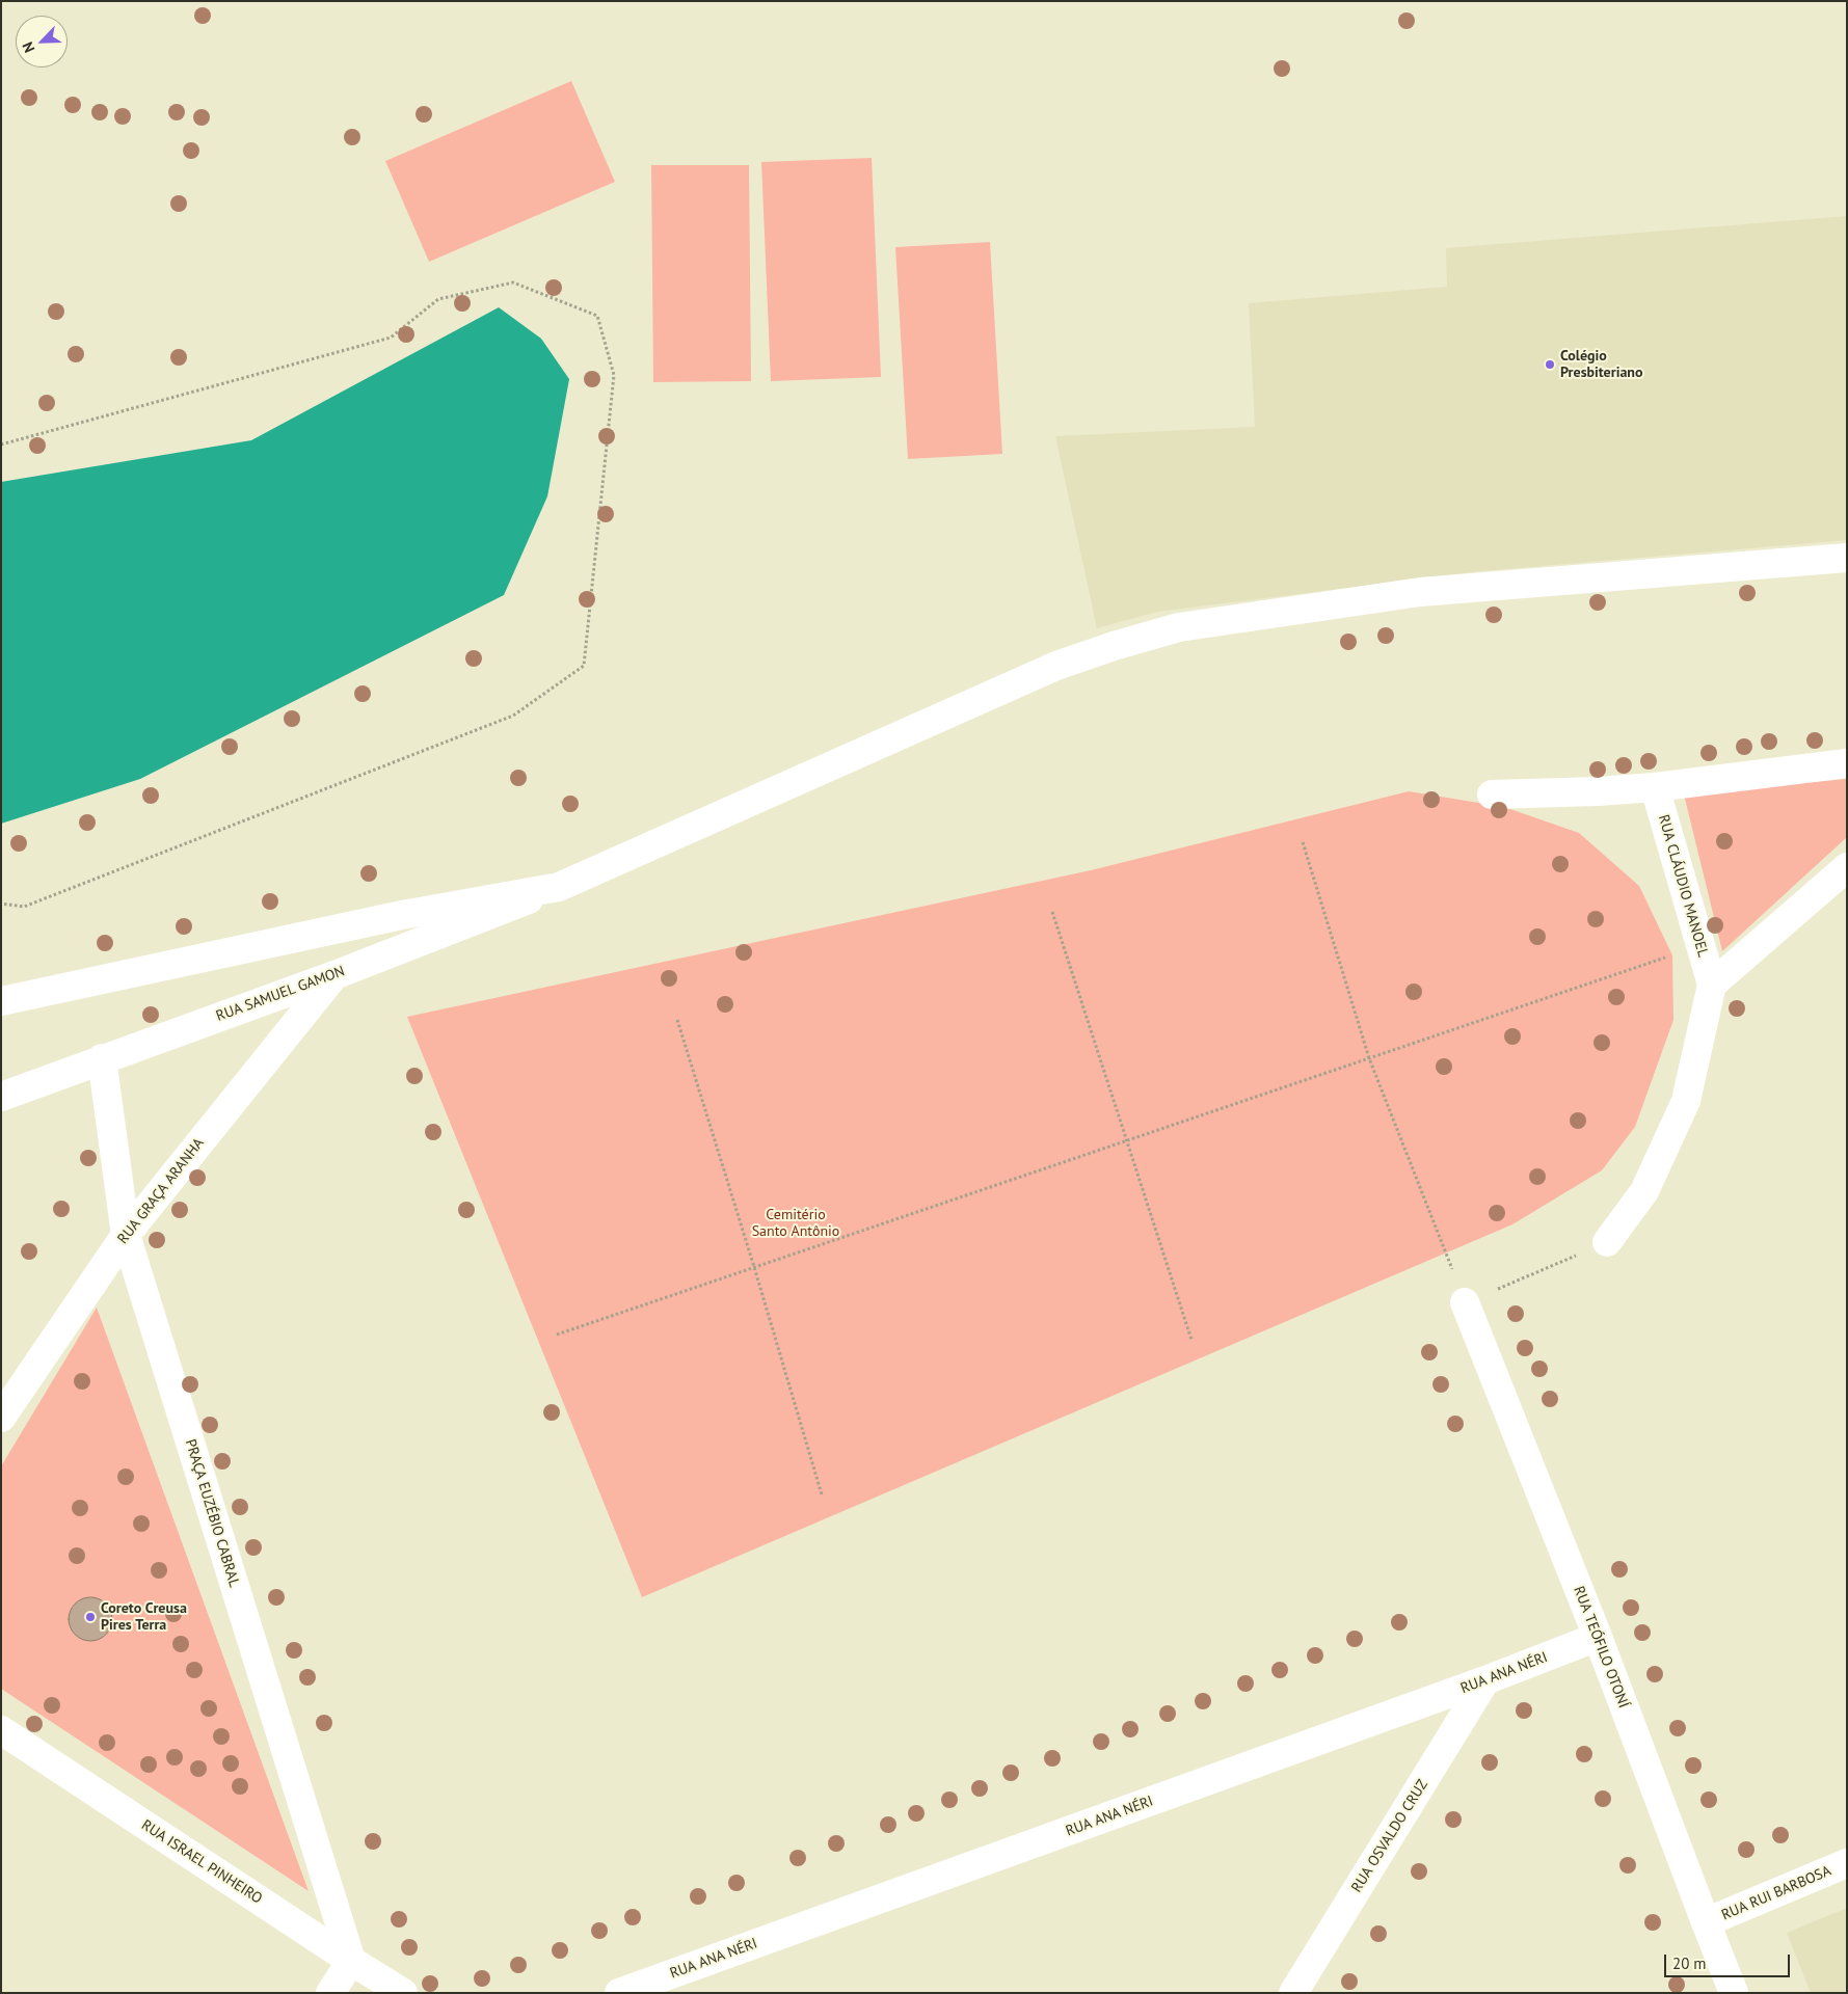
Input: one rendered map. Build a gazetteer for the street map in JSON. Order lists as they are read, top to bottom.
{
  "streets": {
    "street": [
      "RUA CLÁUDIO MANOEL",
      "RUA SAMUEL GAMON",
      "RUA GRAÇA ARANHA",
      "PRAÇA EUZÉBIO CABRAL",
      "RUA TEÓFILO OTONÍ",
      "RUA ANA NÉRI",
      "RUA OSVALDO CRUZ",
      "RUA ISRAEL PINHEIRO",
      "RUA RUI BARBOSA"
    ]
  },
  "crossings": [
    ["RUA SAMUEL GAMON", "RUA GRAÇA ARANHA"],
    ["RUA SAMUEL GAMON", "PRAÇA EUZÉBIO CABRAL"],
    ["RUA GRAÇA ARANHA", "PRAÇA EUZÉBIO CABRAL"],
    ["PRAÇA EUZÉBIO CABRAL", "RUA ISRAEL PINHEIRO"],
    ["RUA TEÓFILO OTONÍ", "RUA ANA NÉRI"],
    ["RUA TEÓFILO OTONÍ", "RUA RUI BARBOSA"],
    ["RUA ANA NÉRI", "RUA OSVALDO CRUZ"]
  ],
  "parks": ["Cemitério Santo Antônio"],
  "places": ["Colégio Presbiteriano", "Coreto Creusa Pires Terra"],
  "scale_bar": "20 m",
  "north": "bottom left"
}
